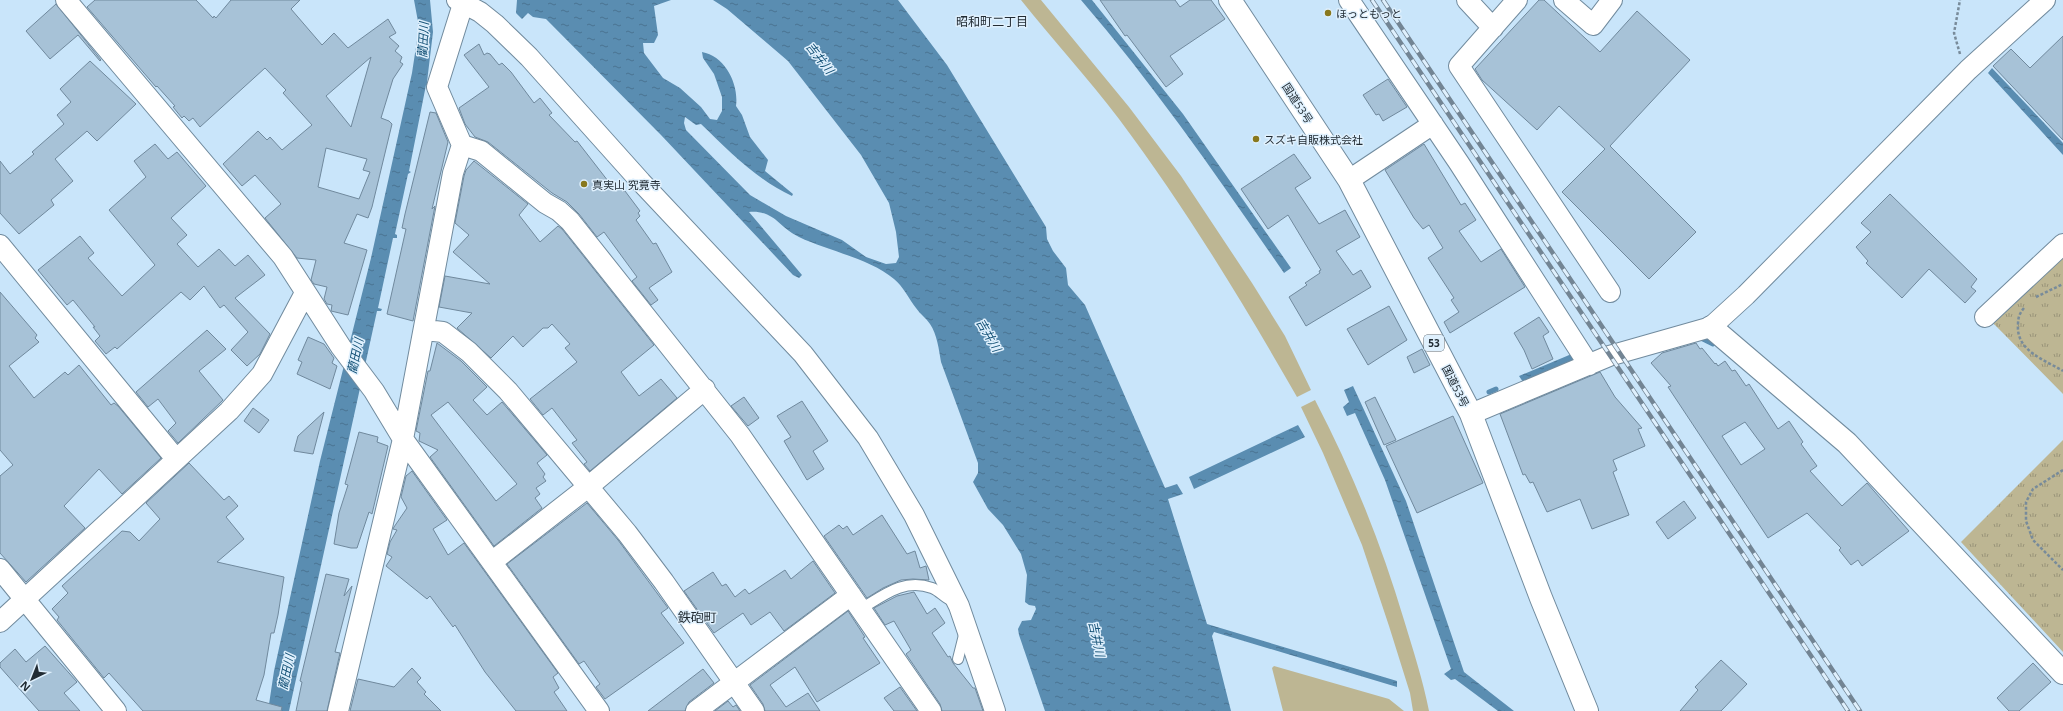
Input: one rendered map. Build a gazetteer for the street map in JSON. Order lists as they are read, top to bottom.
{
  "streets": {
    "main road": ["国道53号", "53"]
  },
  "districts": ["昭和町二丁目", "鉄砲町"],
  "water": ["藺田川", "吉井川"],
  "places": ["ほっともっと", "スズキ自販株式会社", "真実山 究竟寺"],
  "north": "bottom left"
}
